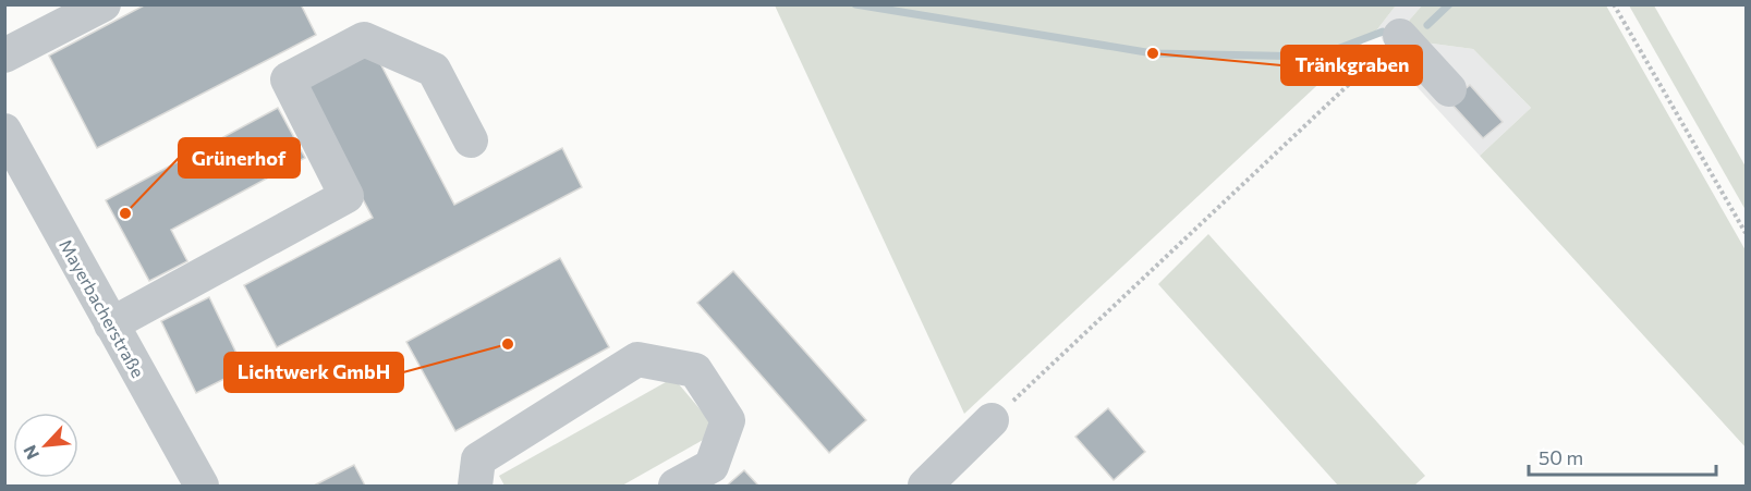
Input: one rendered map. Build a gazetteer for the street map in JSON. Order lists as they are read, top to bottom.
{
  "streets": {
    "street": ["Mayerbacherstraße"]
  },
  "places": ["Tränkgraben", "Grünerhof", "Lichtwerk GmbH"],
  "scale_bar": "50 m",
  "north": "bottom left"
}
